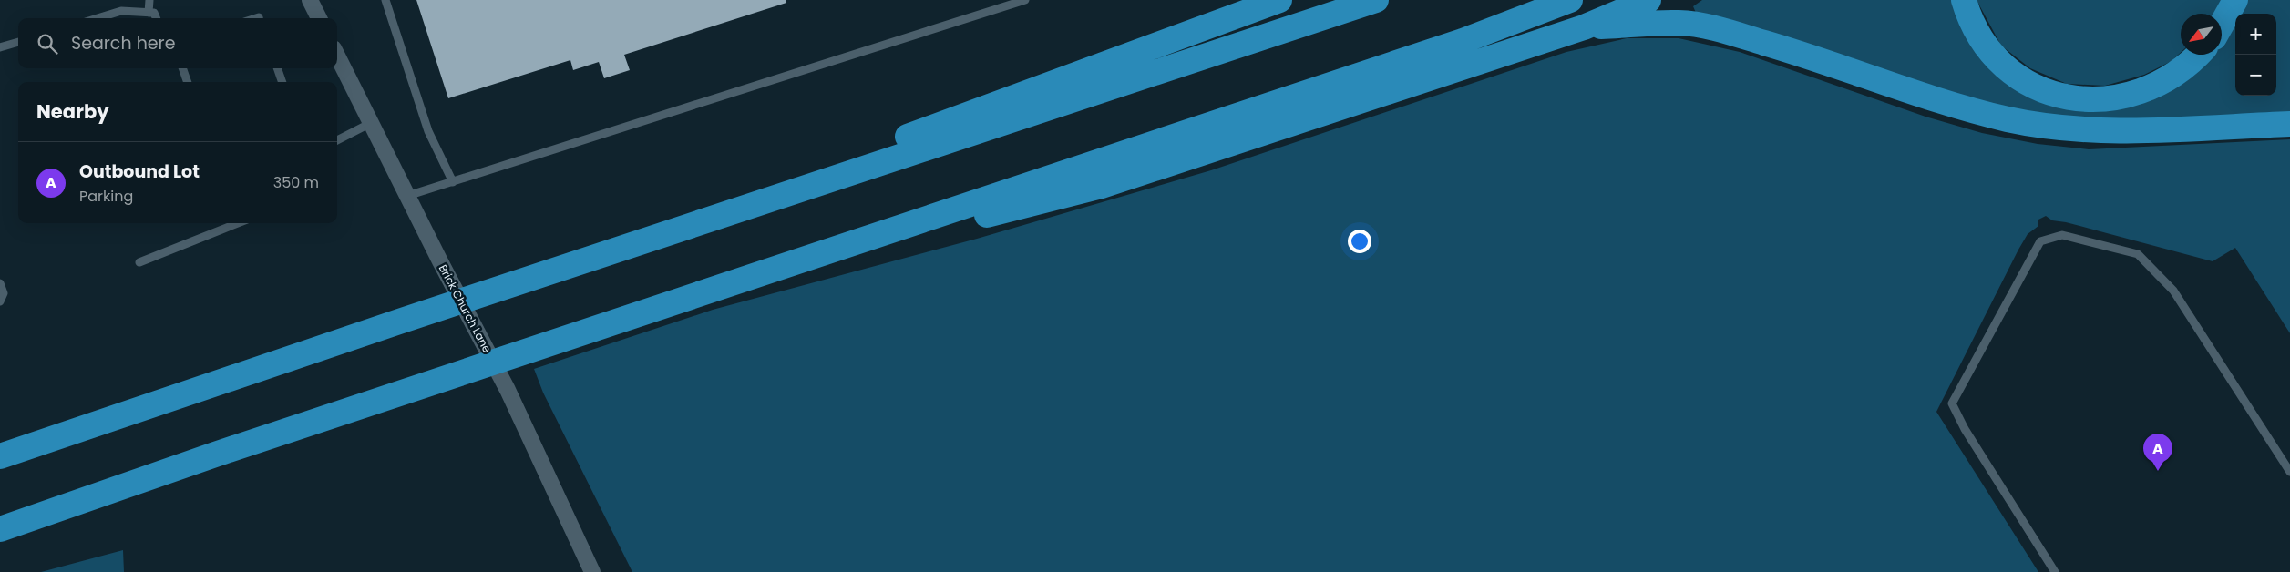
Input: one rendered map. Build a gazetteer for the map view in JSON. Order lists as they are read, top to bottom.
{
  "streets": {
    "street": ["Brick Church Lane"]
  },
  "north": "bottom left",
  "page": {
    "map_buttons": ["+", "−"],
    "search": "Search here",
    "heading": "Nearby",
    "list": [
      {
        "mark": "A",
        "name": "Outbound Lot",
        "note": "Parking",
        "value": "350 m"
      }
    ],
    "pins": "A"
  }
}
